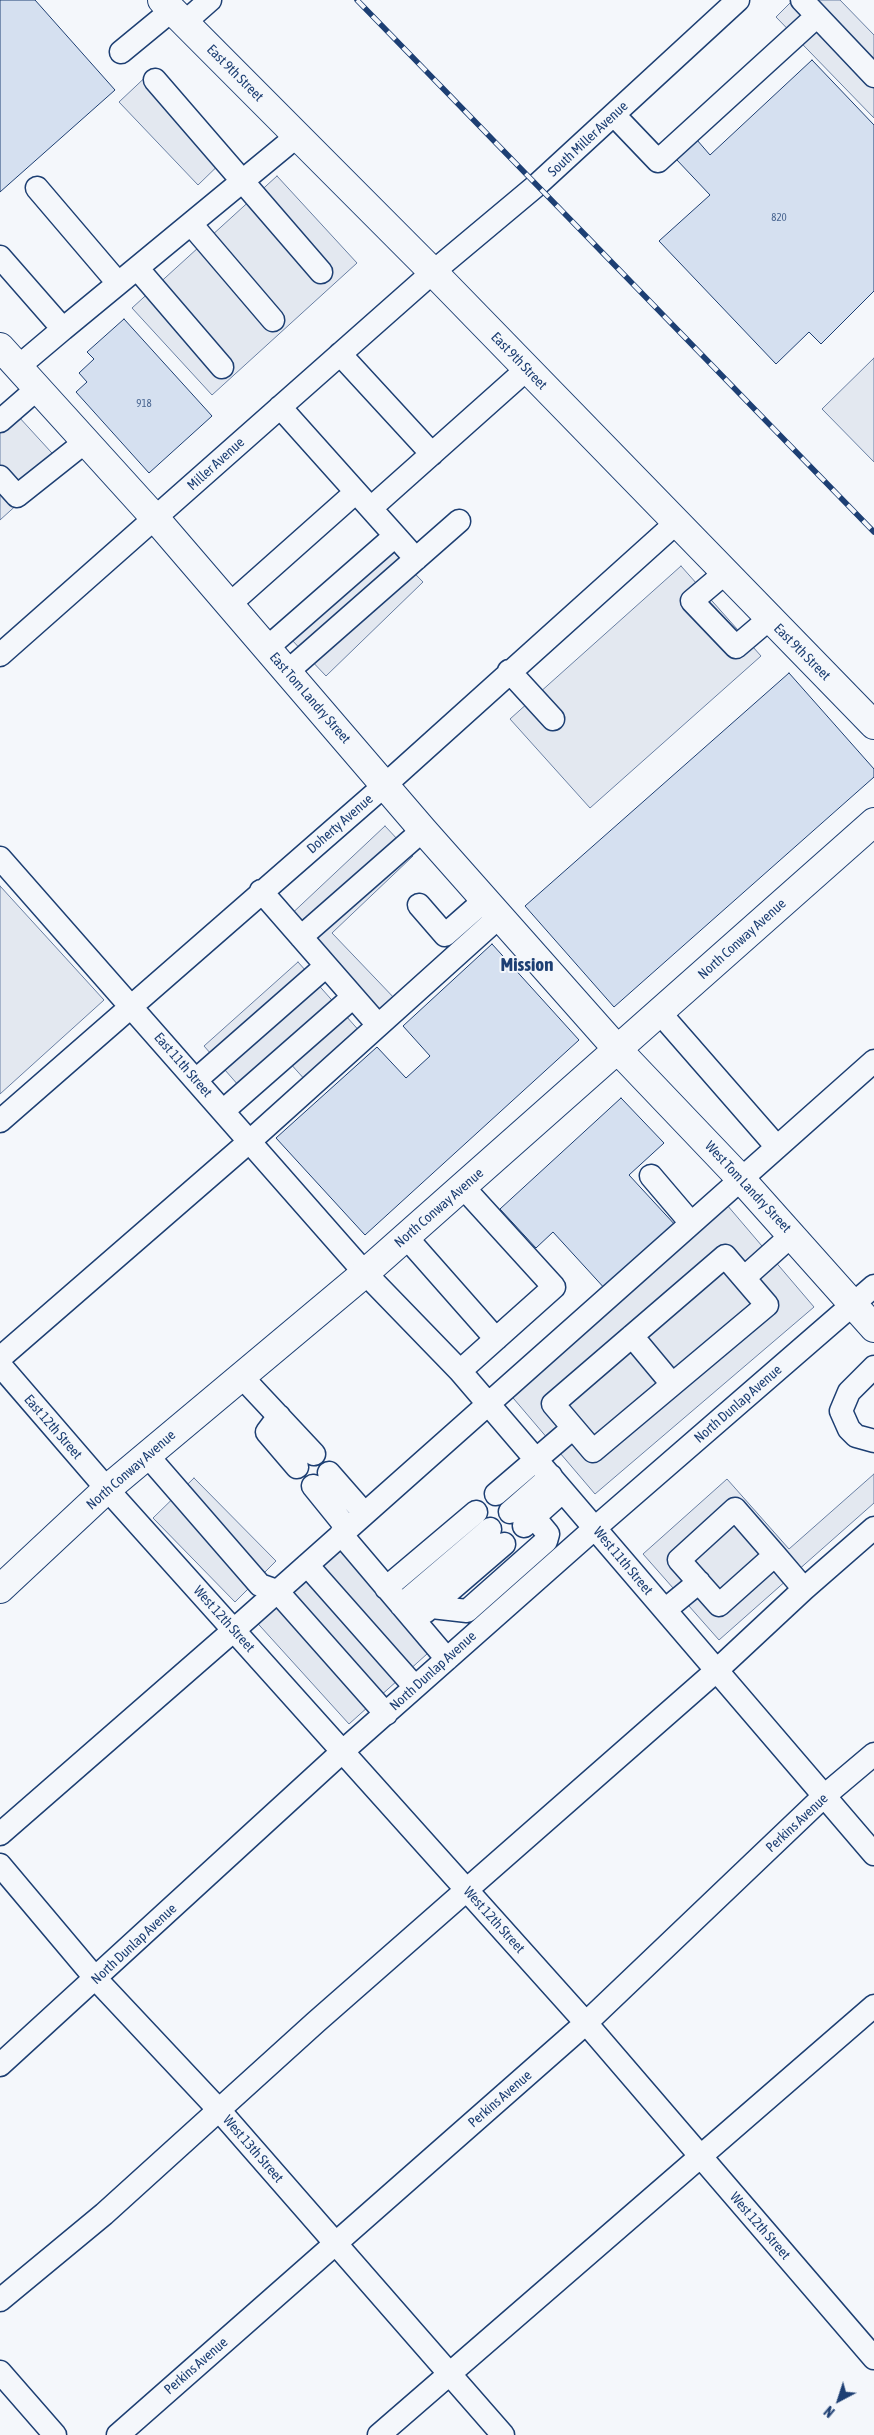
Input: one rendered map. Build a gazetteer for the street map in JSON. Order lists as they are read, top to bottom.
{
  "streets": {
    "main road": [
      "East 9th Street",
      "East Tom Landry Street",
      "North Conway Avenue",
      "West Tom Landry Street"
    ],
    "street": [
      "South Miller Avenue",
      "Miller Avenue",
      "Doherty Avenue",
      "East 11th Street",
      "North Dunlap Avenue",
      "East 12th Street",
      "West 11th Street",
      "West 12th Street",
      "Perkins Avenue",
      "West 13th Street"
    ]
  },
  "crossings": [
    ["East 9th Street", "South Miller Avenue"],
    ["East 9th Street", "Miller Avenue"],
    ["East 9th Street", "Doherty Avenue"],
    ["South Miller Avenue", "Miller Avenue"],
    ["Miller Avenue", "East Tom Landry Street"],
    ["East Tom Landry Street", "Doherty Avenue"],
    ["East Tom Landry Street", "North Conway Avenue"],
    ["East Tom Landry Street", "West Tom Landry Street"],
    ["Doherty Avenue", "East 11th Street"],
    ["North Conway Avenue", "East 11th Street"],
    ["North Conway Avenue", "West Tom Landry Street"],
    ["North Conway Avenue", "East 12th Street"],
    ["North Conway Avenue", "West 11th Street"],
    ["North Conway Avenue", "West 12th Street"],
    ["East 11th Street", "West 11th Street"],
    ["West Tom Landry Street", "North Dunlap Avenue"],
    ["North Dunlap Avenue", "West 11th Street"],
    ["North Dunlap Avenue", "West 12th Street"],
    ["North Dunlap Avenue", "West 13th Street"],
    ["East 12th Street", "West 12th Street"],
    ["West 11th Street", "Perkins Avenue"],
    ["West 12th Street", "Perkins Avenue"],
    ["Perkins Avenue", "West 13th Street"]
  ],
  "districts": ["Mission"],
  "house_numbers": ["820", "918"],
  "north": "bottom left"
}
